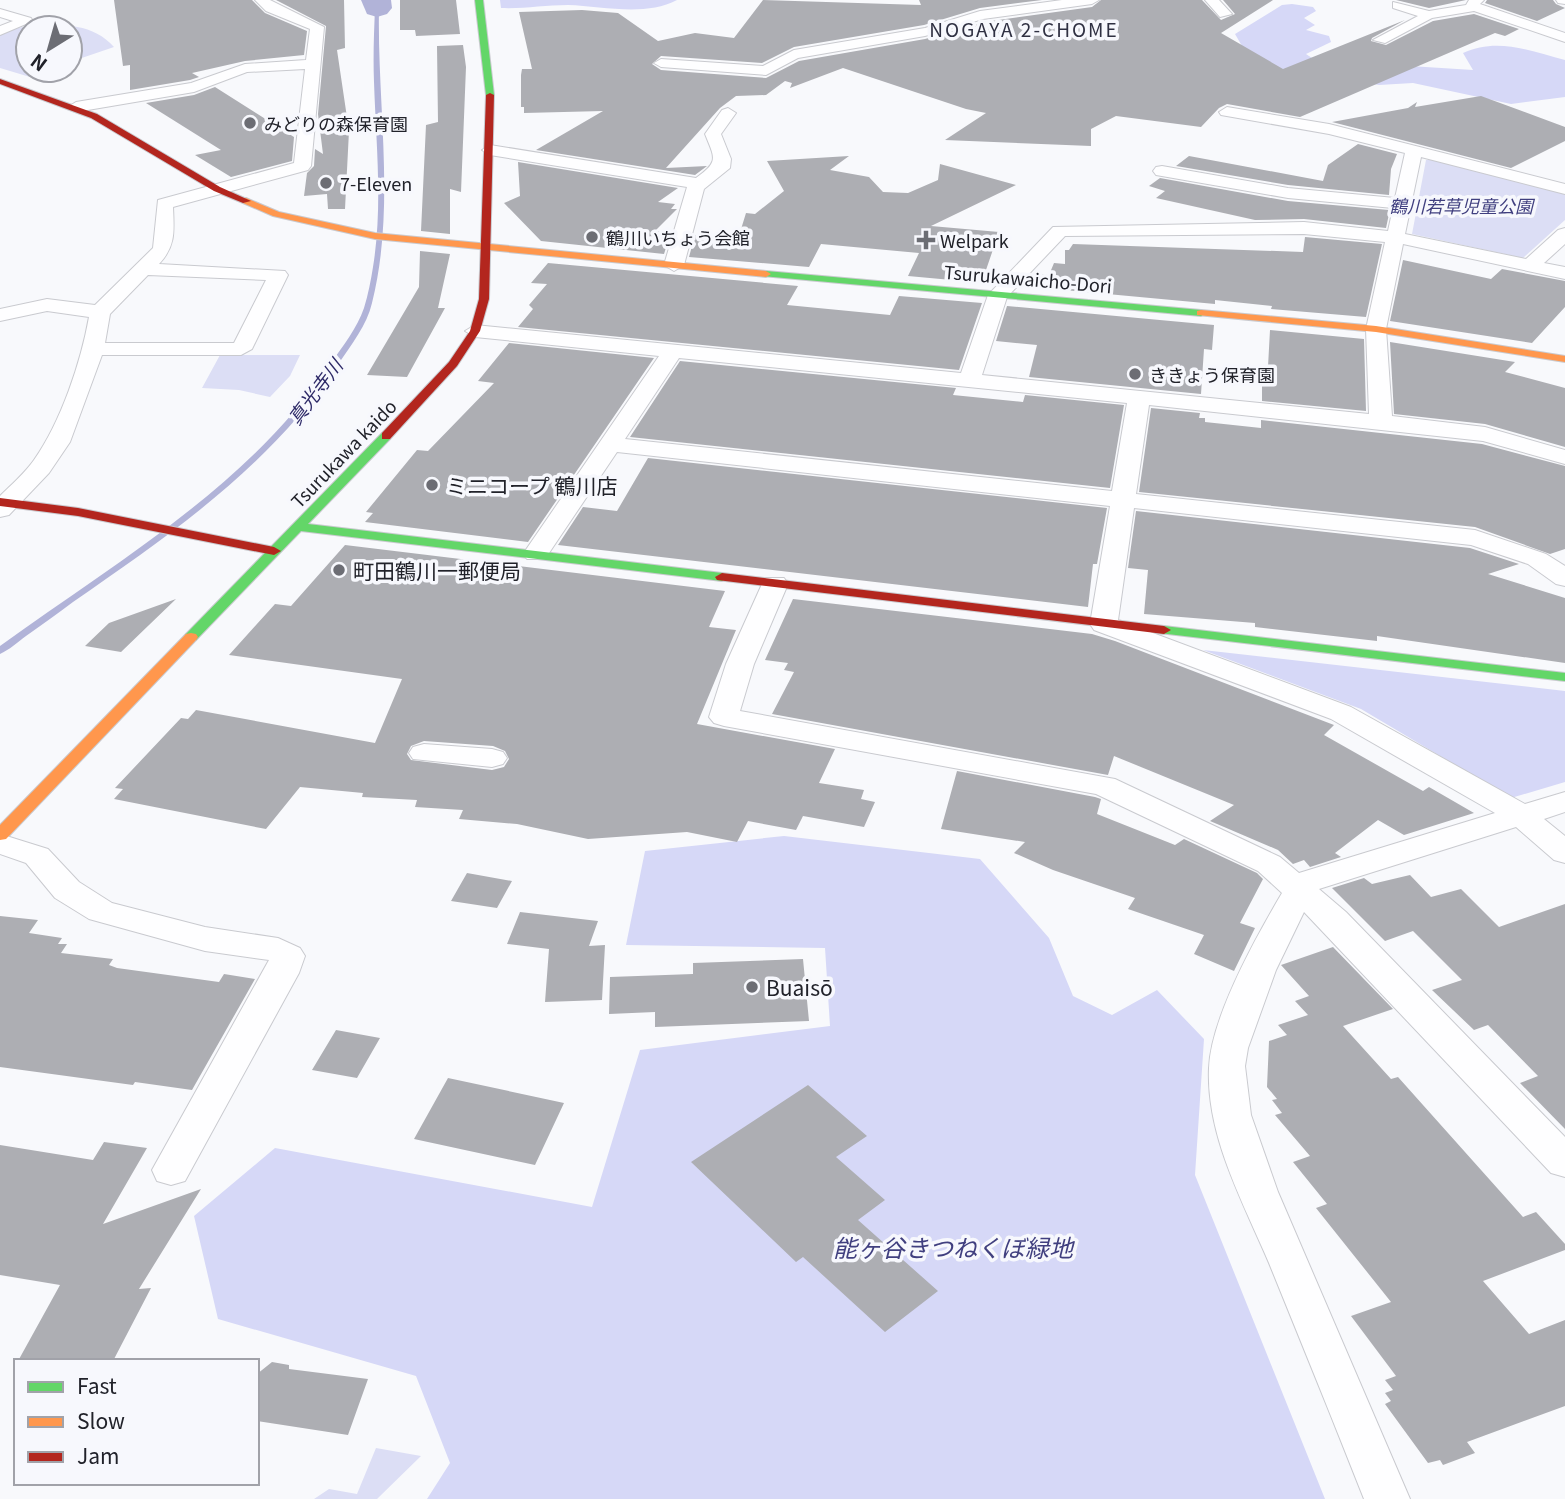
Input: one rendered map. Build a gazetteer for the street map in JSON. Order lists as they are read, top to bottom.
{
  "streets": {
    "street": ["Tsurukawaicho-Dori", "Tsurukawa kaido"]
  },
  "crossings": [
    ["Tsurukawaicho-Dori", "Tsurukawa kaido"]
  ],
  "districts": ["NOGAYA 2-CHOME"],
  "water": ["真光寺川"],
  "parks": ["鶴川若草児童公園", "能ヶ谷きつねくぼ緑地"],
  "places": {
    "other": [
      "みどりの森保育園",
      "7-Eleven",
      "鶴川いちょう会館",
      "ききょう保育園",
      "ミニコープ 鶴川店",
      "町田鶴川一郵便局",
      "Buaisō"
    ],
    "health": ["Welpark"]
  },
  "legend": ["Fast", "Slow", "Jam"],
  "north": "bottom left"
}
